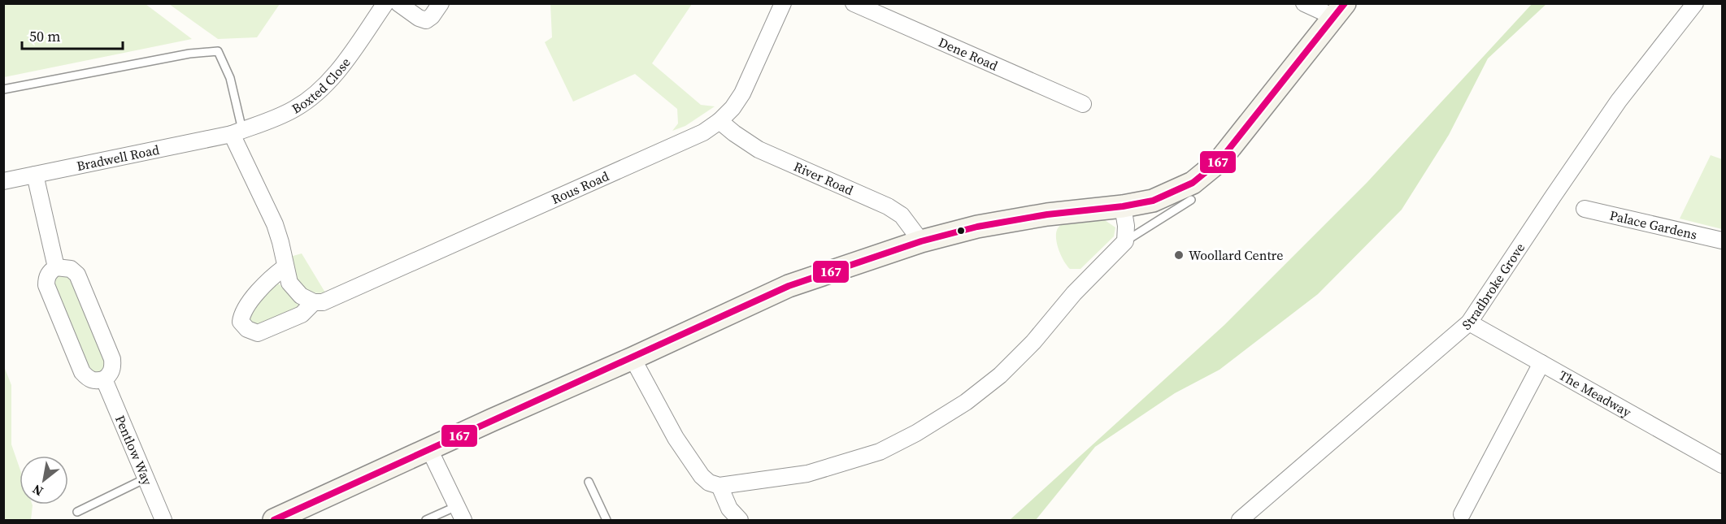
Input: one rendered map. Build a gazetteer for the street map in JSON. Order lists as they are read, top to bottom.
{
  "streets": {
    "street": [
      "Dene Road",
      "Boxted Close",
      "Bradwell Road",
      "River Road",
      "Rous Road",
      "Palace Gardens",
      "Stradbroke Grove",
      "The Meadway",
      "Pentlow Way"
    ]
  },
  "crossings": [
    ["Boxted Close", "Bradwell Road"],
    ["River Road", "Rous Road"],
    ["Stradbroke Grove", "The Meadway"]
  ],
  "places": ["Woollard Centre"],
  "lines": ["transit line 167"],
  "scale_bar": "50 m",
  "north": "bottom left"
}
